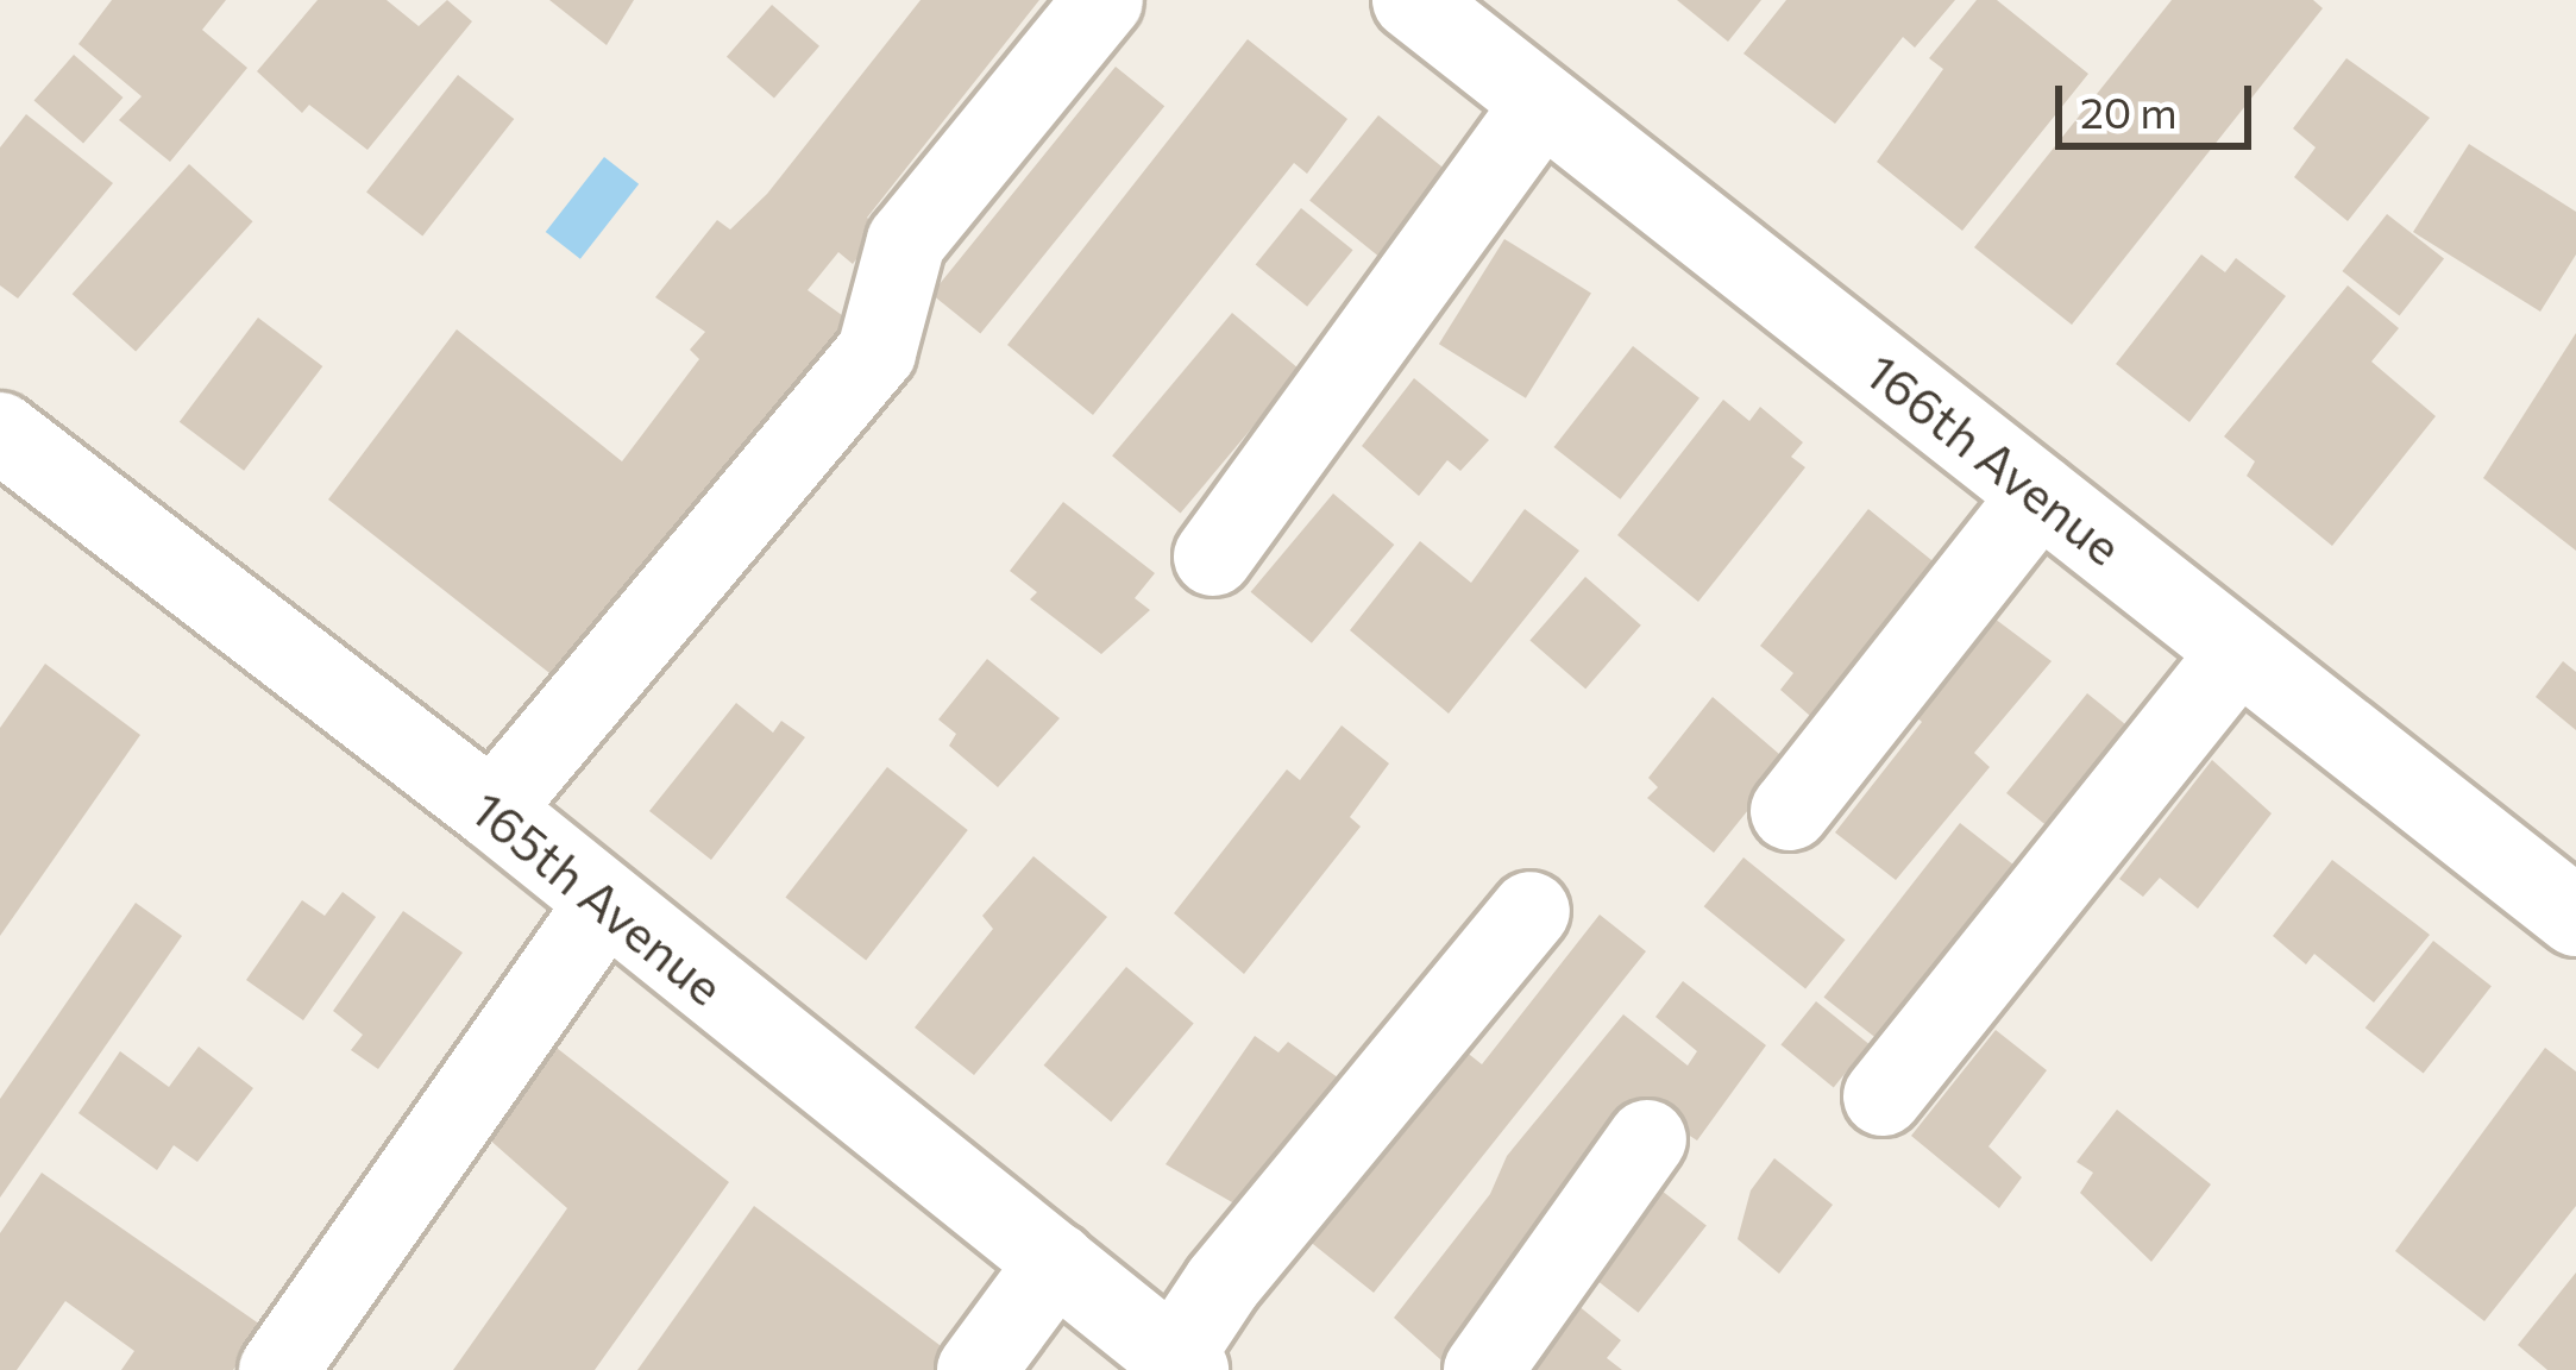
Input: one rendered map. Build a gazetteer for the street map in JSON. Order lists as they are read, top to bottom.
{
  "streets": {
    "street": ["166th Avenue", "165th Avenue"]
  },
  "scale_bar": "20 m"
}
